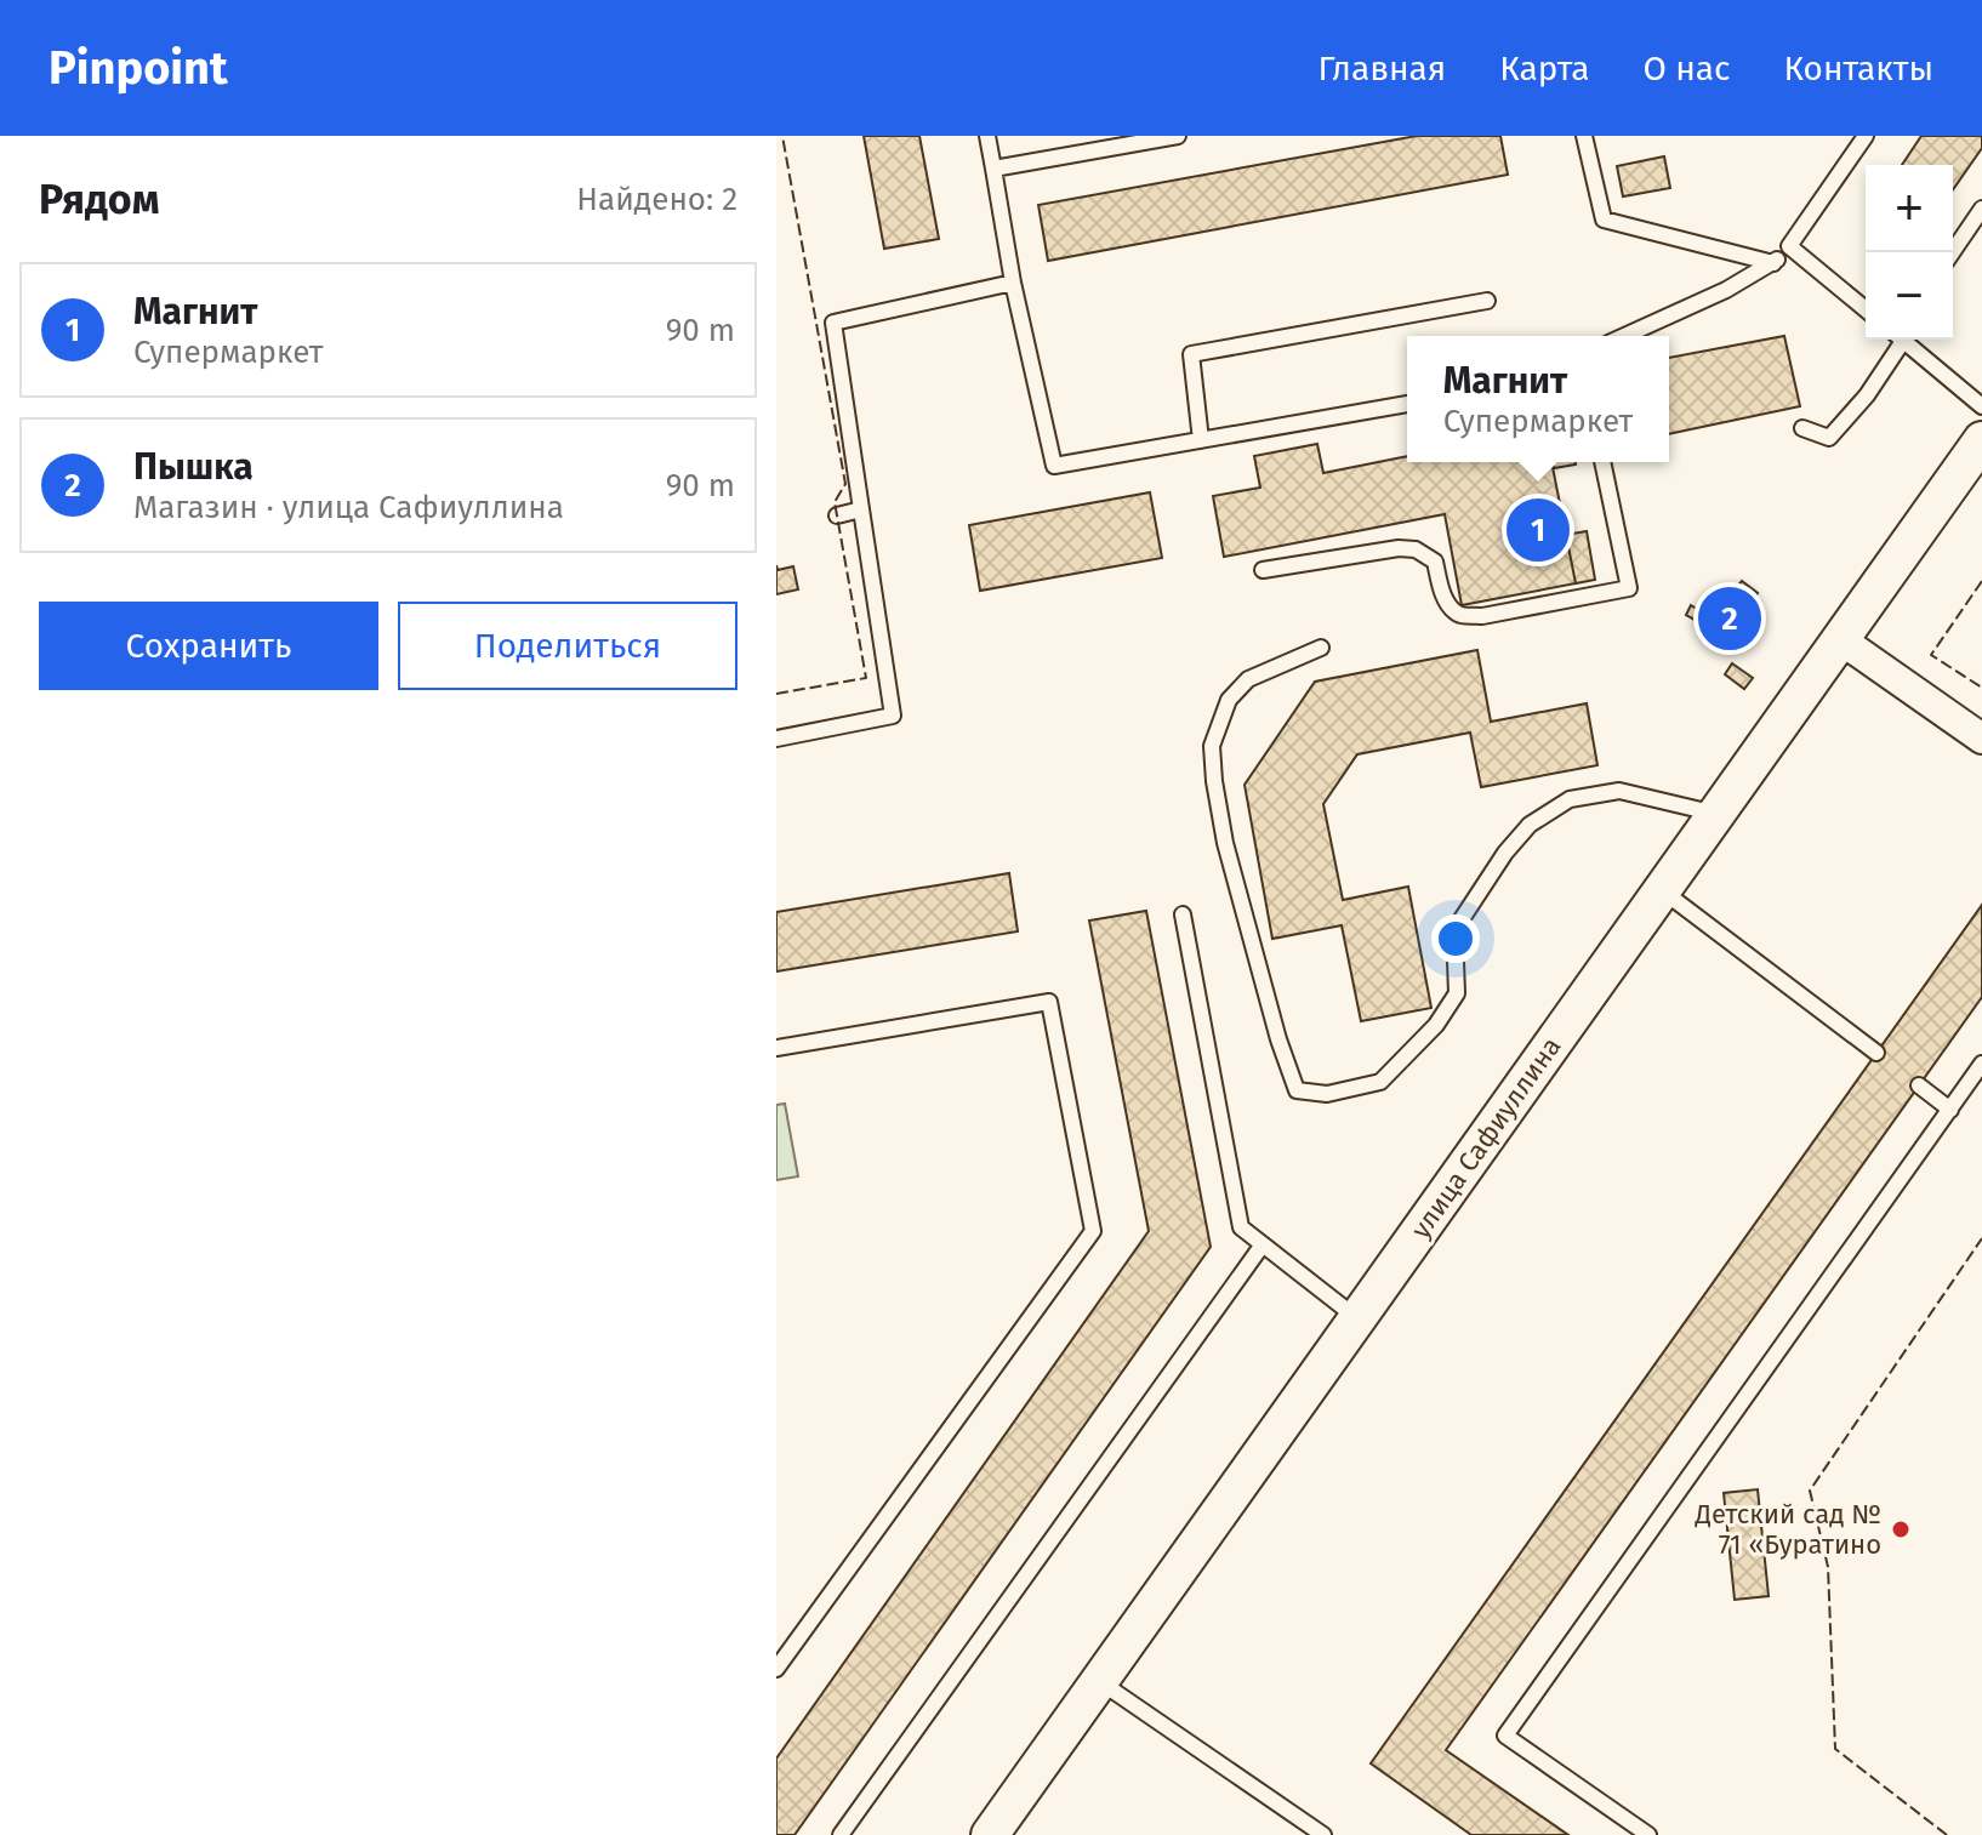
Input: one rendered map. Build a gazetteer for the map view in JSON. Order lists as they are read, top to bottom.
{
  "streets": {
    "street": ["улица Сафиуллина"]
  },
  "places": ["Детский сад № 71 «Буратино"],
  "page": {
    "header": "Pinpoint",
    "nav": [
      "Главная",
      "Карта",
      "О нас",
      "Контакты"
    ],
    "heading": ["Рядом", "Найдено: 2"],
    "map_buttons": ["+", "−"],
    "list": [
      {
        "mark": "1",
        "name": "Магнит",
        "note": "Супермаркет",
        "value": "90 m"
      },
      {
        "mark": "2",
        "name": "Пышка",
        "note": "Магазин · улица Сафиуллина",
        "value": "90 m"
      }
    ],
    "popup": ["Магнит", "Супермаркет"],
    "pins": ["1", "2"],
    "buttons": ["Сохранить", "Поделиться"]
  }
}
